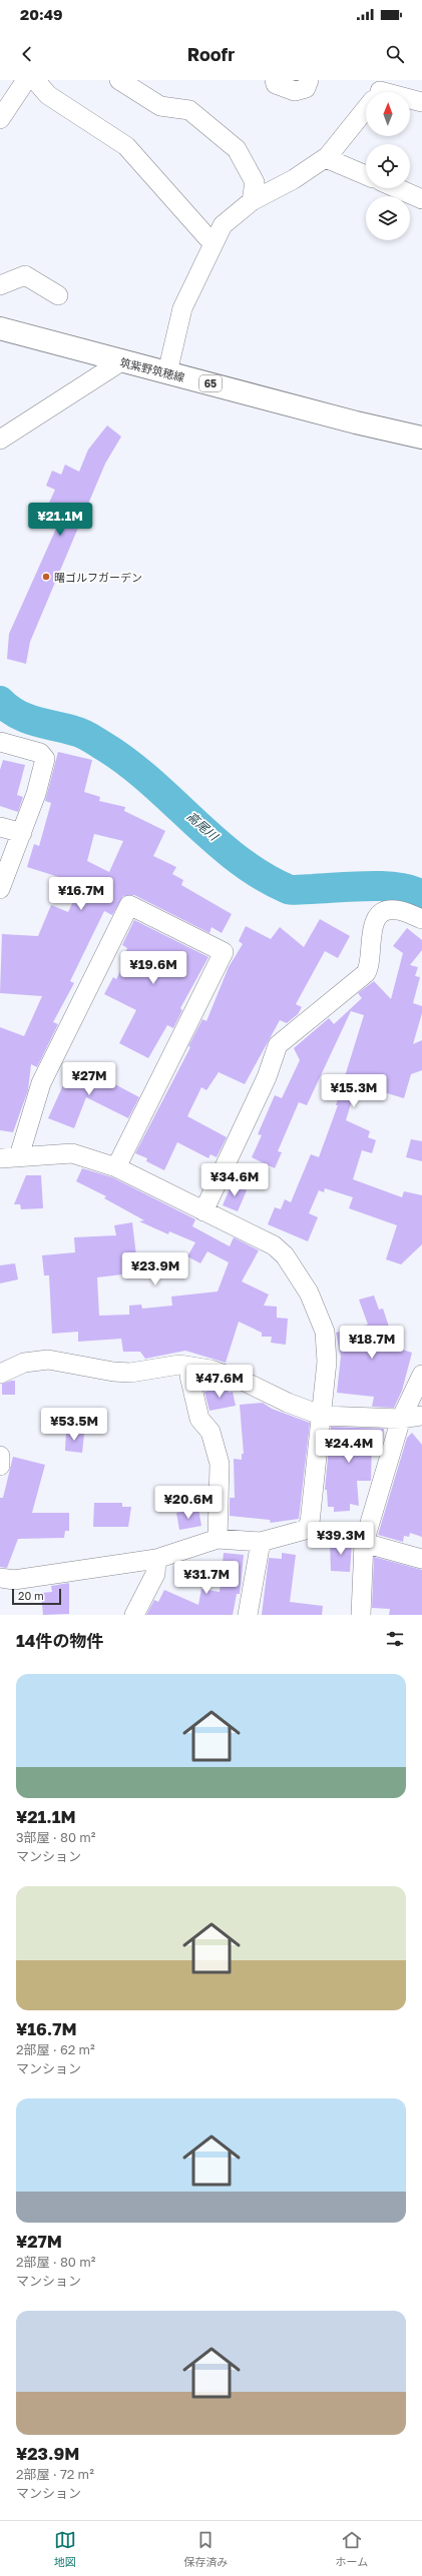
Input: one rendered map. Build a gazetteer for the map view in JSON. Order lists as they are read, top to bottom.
{
  "streets": {
    "main road": ["筑紫野筑穂線", "65"]
  },
  "water": ["高尾川"],
  "places": ["曙ゴルフガーデン"],
  "scale_bar": "20 m",
  "north": "top",
  "page": {
    "status": "20:49",
    "header": "Roofr",
    "price": [
      "¥21.1M",
      "¥16.7M",
      "¥19.6M",
      "¥27M",
      "¥15.3M",
      "¥34.6M",
      "¥23.9M",
      "¥18.7M",
      "¥47.6M",
      "¥53.5M",
      "¥24.4M",
      "¥20.6M",
      "¥39.3M",
      "¥31.7M"
    ],
    "scale": "20 m",
    "heading": "14件の物件",
    "list": [
      {
        "name": "¥21.1M",
        "note": "3部屋 · 80 m² · マンション"
      },
      {
        "name": "¥16.7M",
        "note": "2部屋 · 62 m² · マンション"
      },
      {
        "name": "¥27M",
        "note": "2部屋 · 80 m² · マンション"
      },
      {
        "name": "¥23.9M",
        "note": "2部屋 · 72 m² · マンション"
      }
    ],
    "tabs": ["地図", "保存済み", "ホーム"]
  }
}
